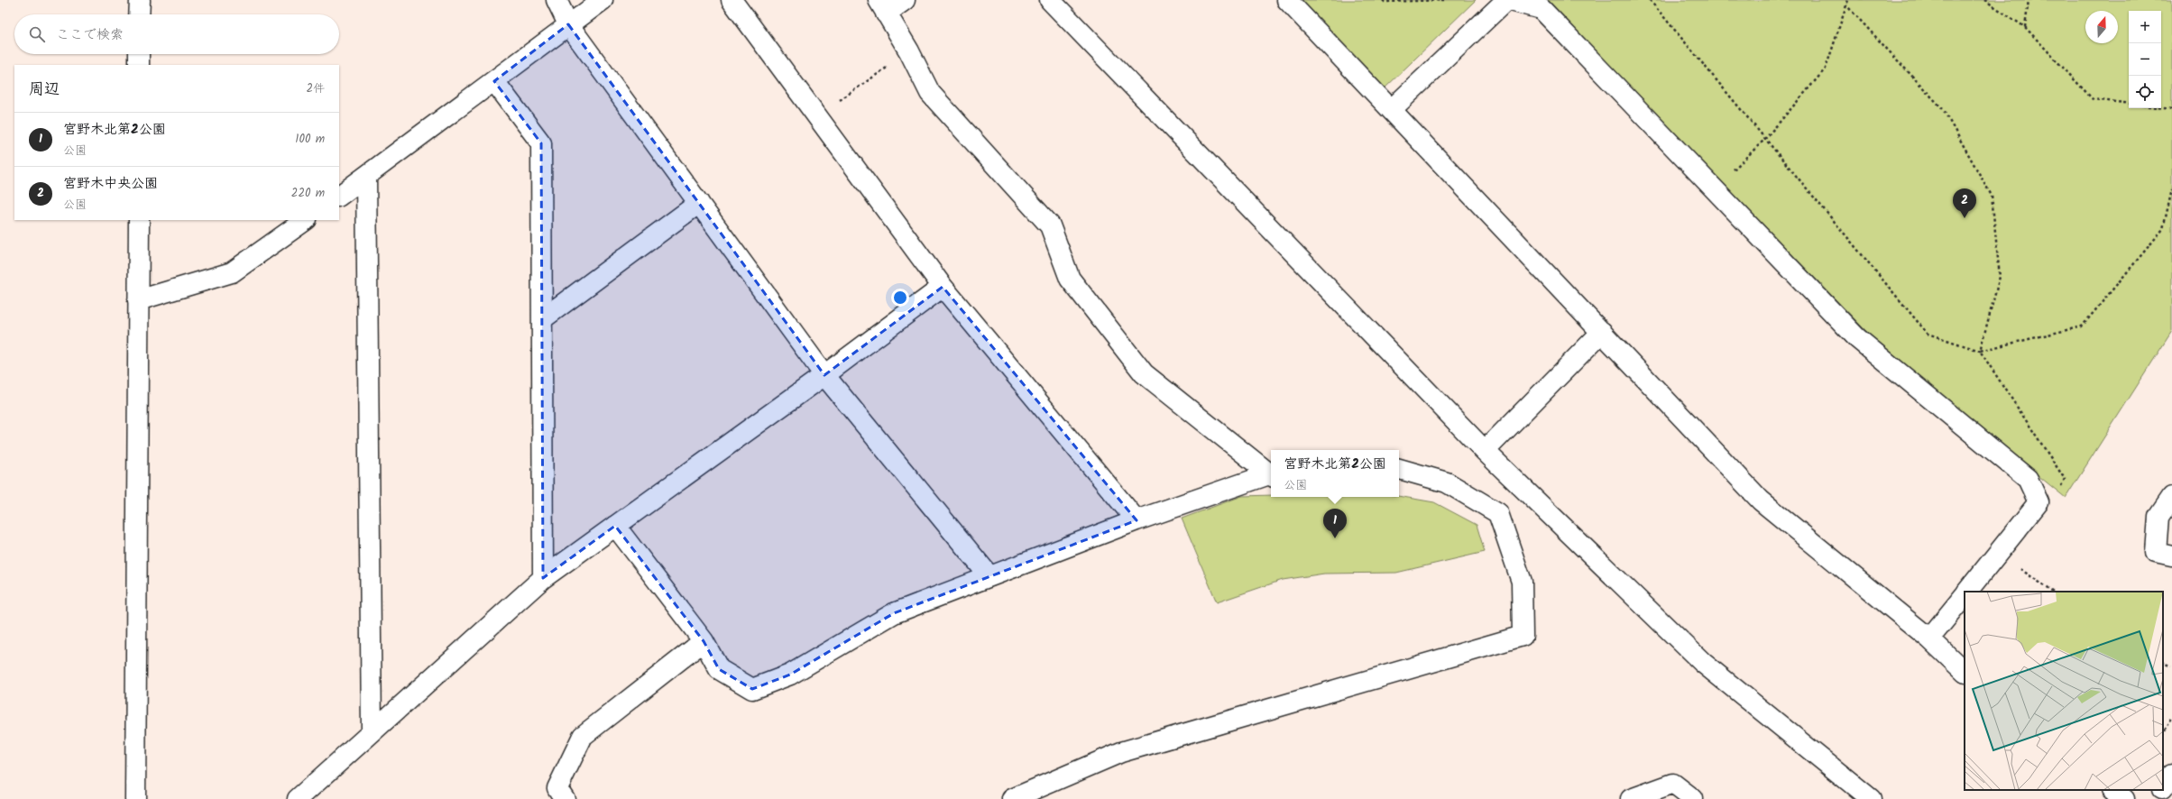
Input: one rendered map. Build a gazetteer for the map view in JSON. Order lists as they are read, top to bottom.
{
  "north": "top",
  "page": {
    "map_buttons": ["+", "−"],
    "search": "ここで検索",
    "heading": ["周辺", "2件"],
    "list": [
      {
        "mark": "1",
        "name": "宮野木北第2公園",
        "note": "公園",
        "value": "100 m"
      },
      {
        "mark": "2",
        "name": "宮野木中央公園",
        "note": "公園",
        "value": "220 m"
      }
    ],
    "pins": ["2", "1"],
    "popup": ["宮野木北第2公園", "公園"]
  }
}
